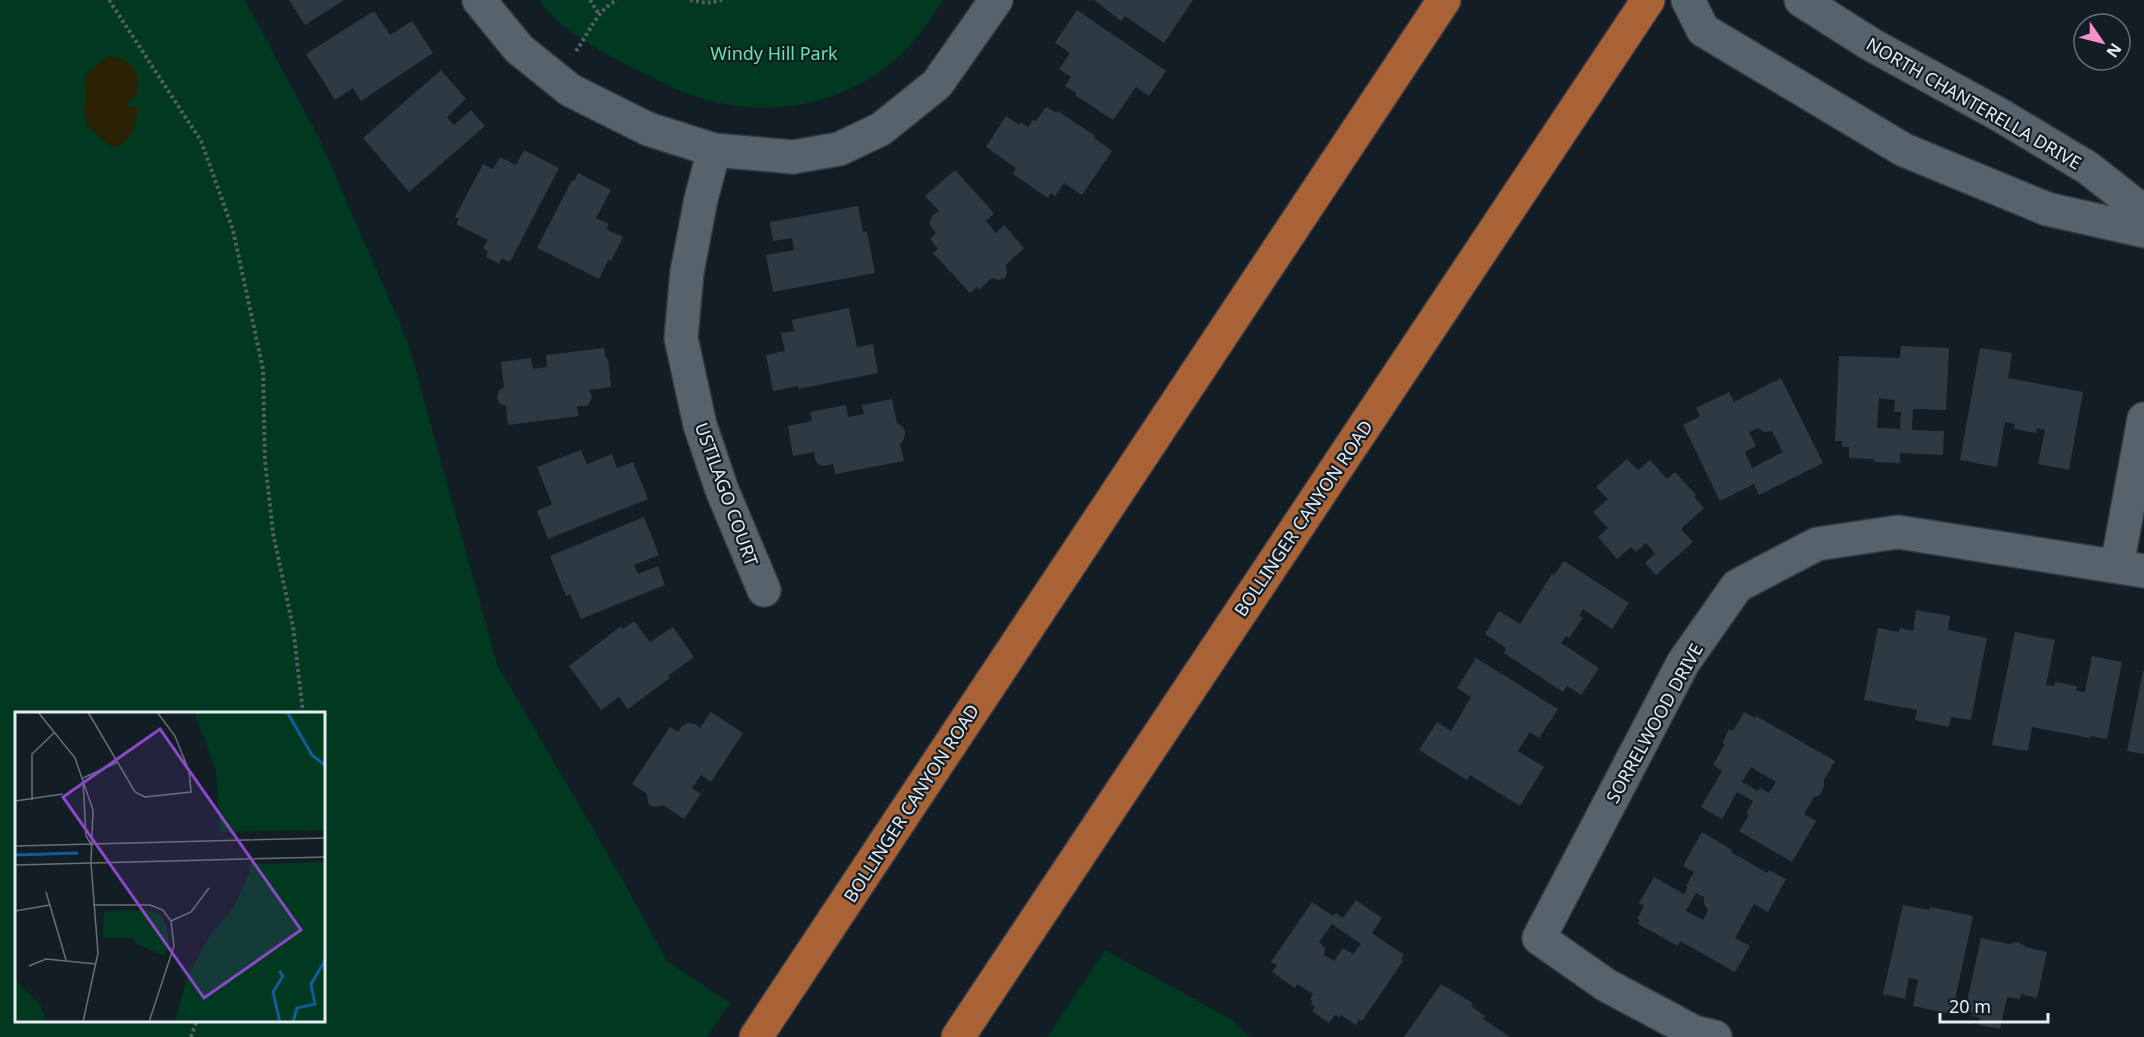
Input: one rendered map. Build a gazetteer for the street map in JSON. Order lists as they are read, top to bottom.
{
  "streets": {
    "main road": ["BOLLINGER CANYON ROAD"],
    "street": ["NORTH CHANTERELLA DRIVE", "USTILAGO COURT", "SORRELWOOD DRIVE"]
  },
  "parks": ["Windy Hill Park"],
  "scale_bar": "20 m",
  "north": "bottom right"
}
